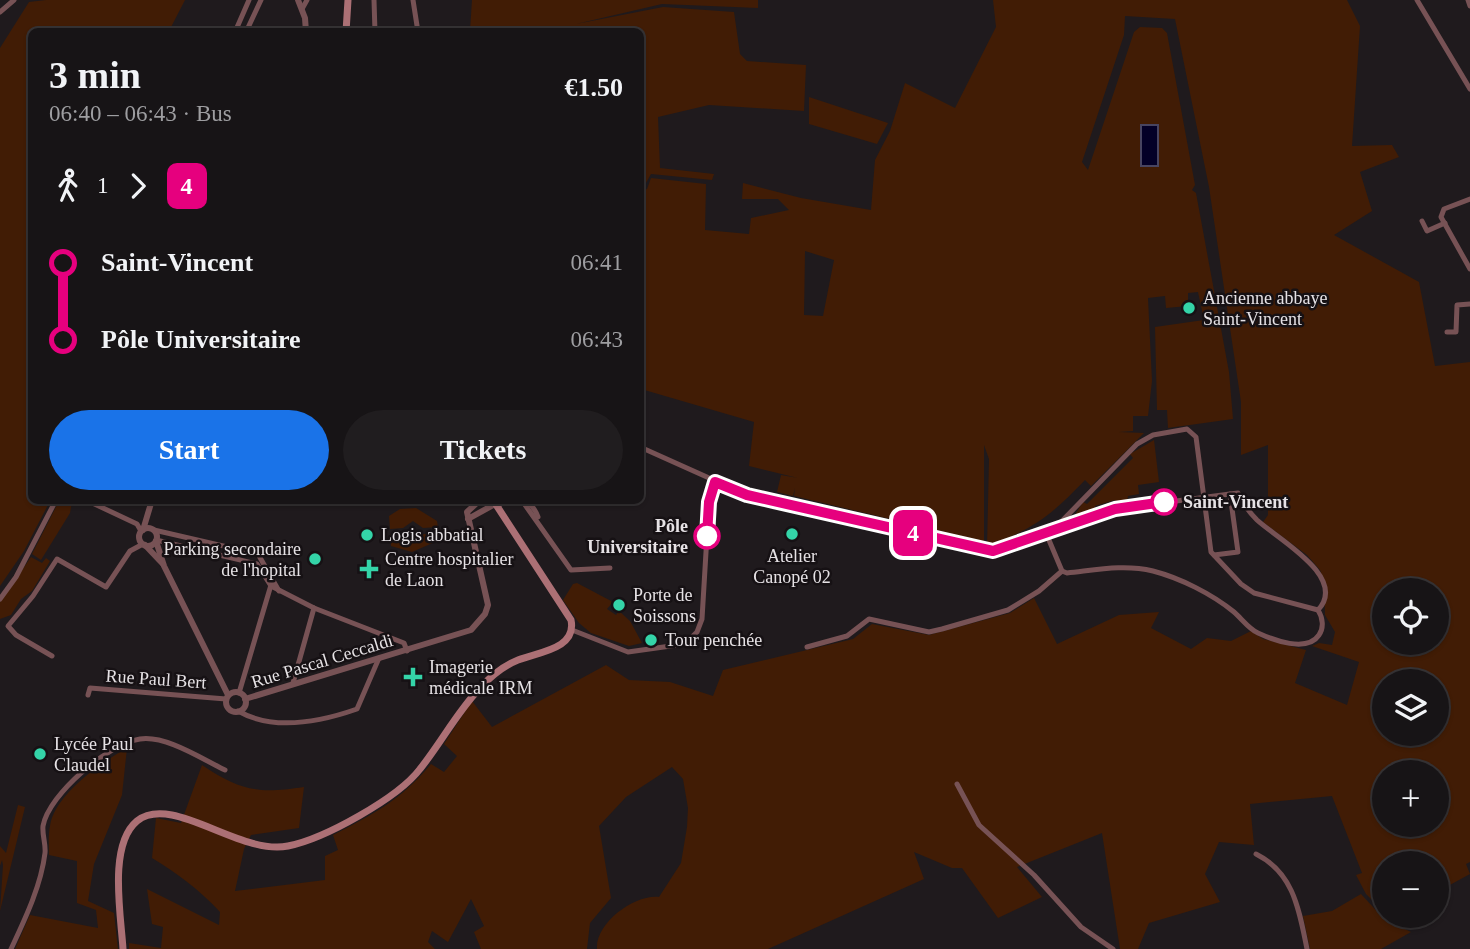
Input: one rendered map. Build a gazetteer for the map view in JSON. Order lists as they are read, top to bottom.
{
  "streets": {
    "street": ["Rue Pascal Ceccaldi", "Rue Paul Bert"]
  },
  "crossings": [
    ["Rue Pascal Ceccaldi", "Rue Paul Bert"]
  ],
  "places": {
    "other": [
      "Ancienne abbaye Saint-Vincent",
      "Saint-Vincent",
      "Atelier Canopé 02",
      "Logis abbatial",
      "Pôle Universitaire",
      "Parking secondaire de l'hopital",
      "Porte de Soissons",
      "Tour penchée",
      "Lycée Paul Claudel"
    ],
    "health": ["Centre hospitalier de Laon", "Imagerie médicale IRM"]
  },
  "lines": ["bus line 4"],
  "page": {
    "on_map": "4",
    "heading": ["3 min", "06:40 – 06:43 · Bus", "€1.50"],
    "legs": ["1", "4"],
    "list": [
      {
        "name": "Saint-Vincent",
        "value": "06:41"
      },
      {
        "name": "Pôle Universitaire",
        "value": "06:43"
      }
    ],
    "buttons": ["Start", "Tickets"],
    "map_buttons": ["+", "−"]
  }
}
